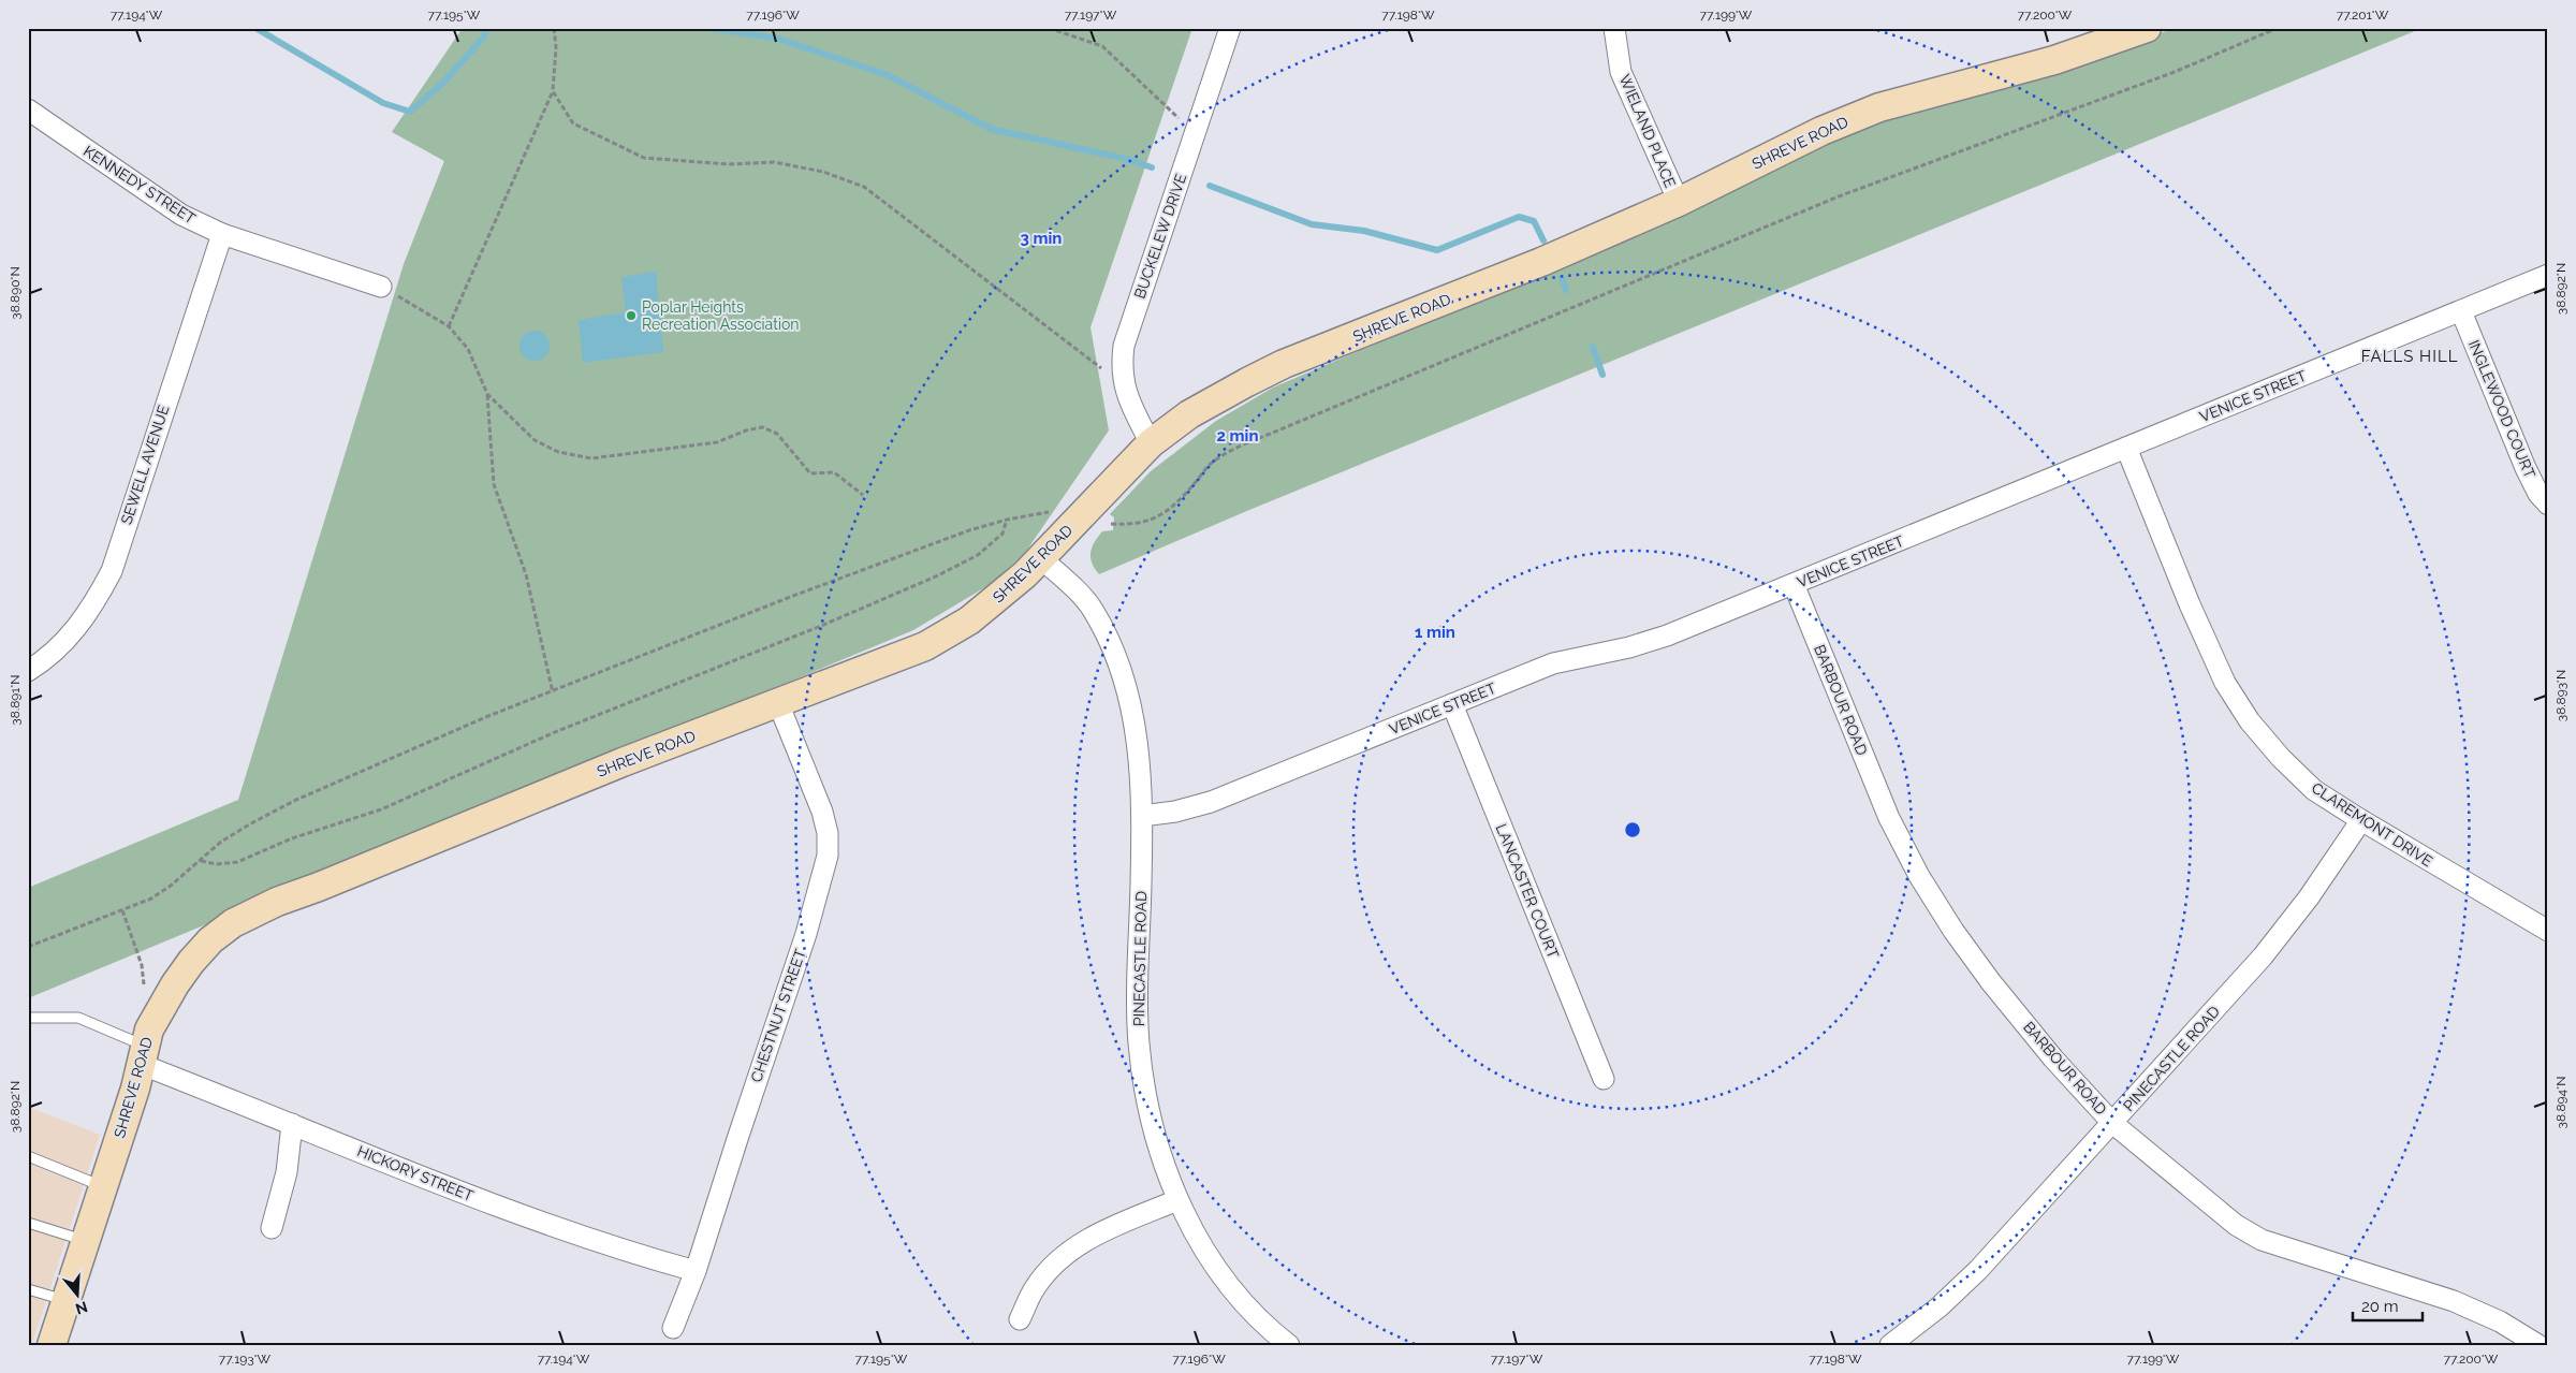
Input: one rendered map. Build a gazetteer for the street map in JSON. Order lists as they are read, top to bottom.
{
  "streets": {
    "main road": ["SHREVE ROAD"],
    "street": [
      "WIELAND PLACE",
      "KENNEDY STREET",
      "BUCKELEW DRIVE",
      "VENICE STREET",
      "INGLEWOOD COURT",
      "SEWELL AVENUE",
      "BARBOUR ROAD",
      "CLAREMONT DRIVE",
      "LANCASTER COURT",
      "PINECASTLE ROAD",
      "CHESTNUT STREET",
      "HICKORY STREET"
    ]
  },
  "crossings": [
    ["WIELAND PLACE", "SHREVE ROAD"],
    ["SHREVE ROAD", "BUCKELEW DRIVE"],
    ["SHREVE ROAD", "PINECASTLE ROAD"],
    ["SHREVE ROAD", "CHESTNUT STREET"],
    ["SHREVE ROAD", "HICKORY STREET"],
    ["KENNEDY STREET", "SEWELL AVENUE"],
    ["VENICE STREET", "INGLEWOOD COURT"],
    ["VENICE STREET", "BARBOUR ROAD"],
    ["VENICE STREET", "CLAREMONT DRIVE"],
    ["VENICE STREET", "LANCASTER COURT"],
    ["VENICE STREET", "PINECASTLE ROAD"],
    ["BARBOUR ROAD", "PINECASTLE ROAD"],
    ["CLAREMONT DRIVE", "PINECASTLE ROAD"],
    ["CHESTNUT STREET", "HICKORY STREET"]
  ],
  "districts": ["FALLS HILL"],
  "places": ["Poplar Heights Recreation Association"],
  "scale_bar": "20 m",
  "north": "bottom",
  "coordinates": [
    "77.194°W",
    "77.195°W",
    "77.196°W",
    "77.197°W",
    "77.198°W",
    "77.199°W",
    "77.200°W",
    "77.201°W",
    "38.892°N",
    "38.890°N",
    "38.893°N",
    "38.891°N",
    "38.894°N",
    "77.193°W"
  ],
  "rings": ["3 min", "2 min", "1 min"]
}
